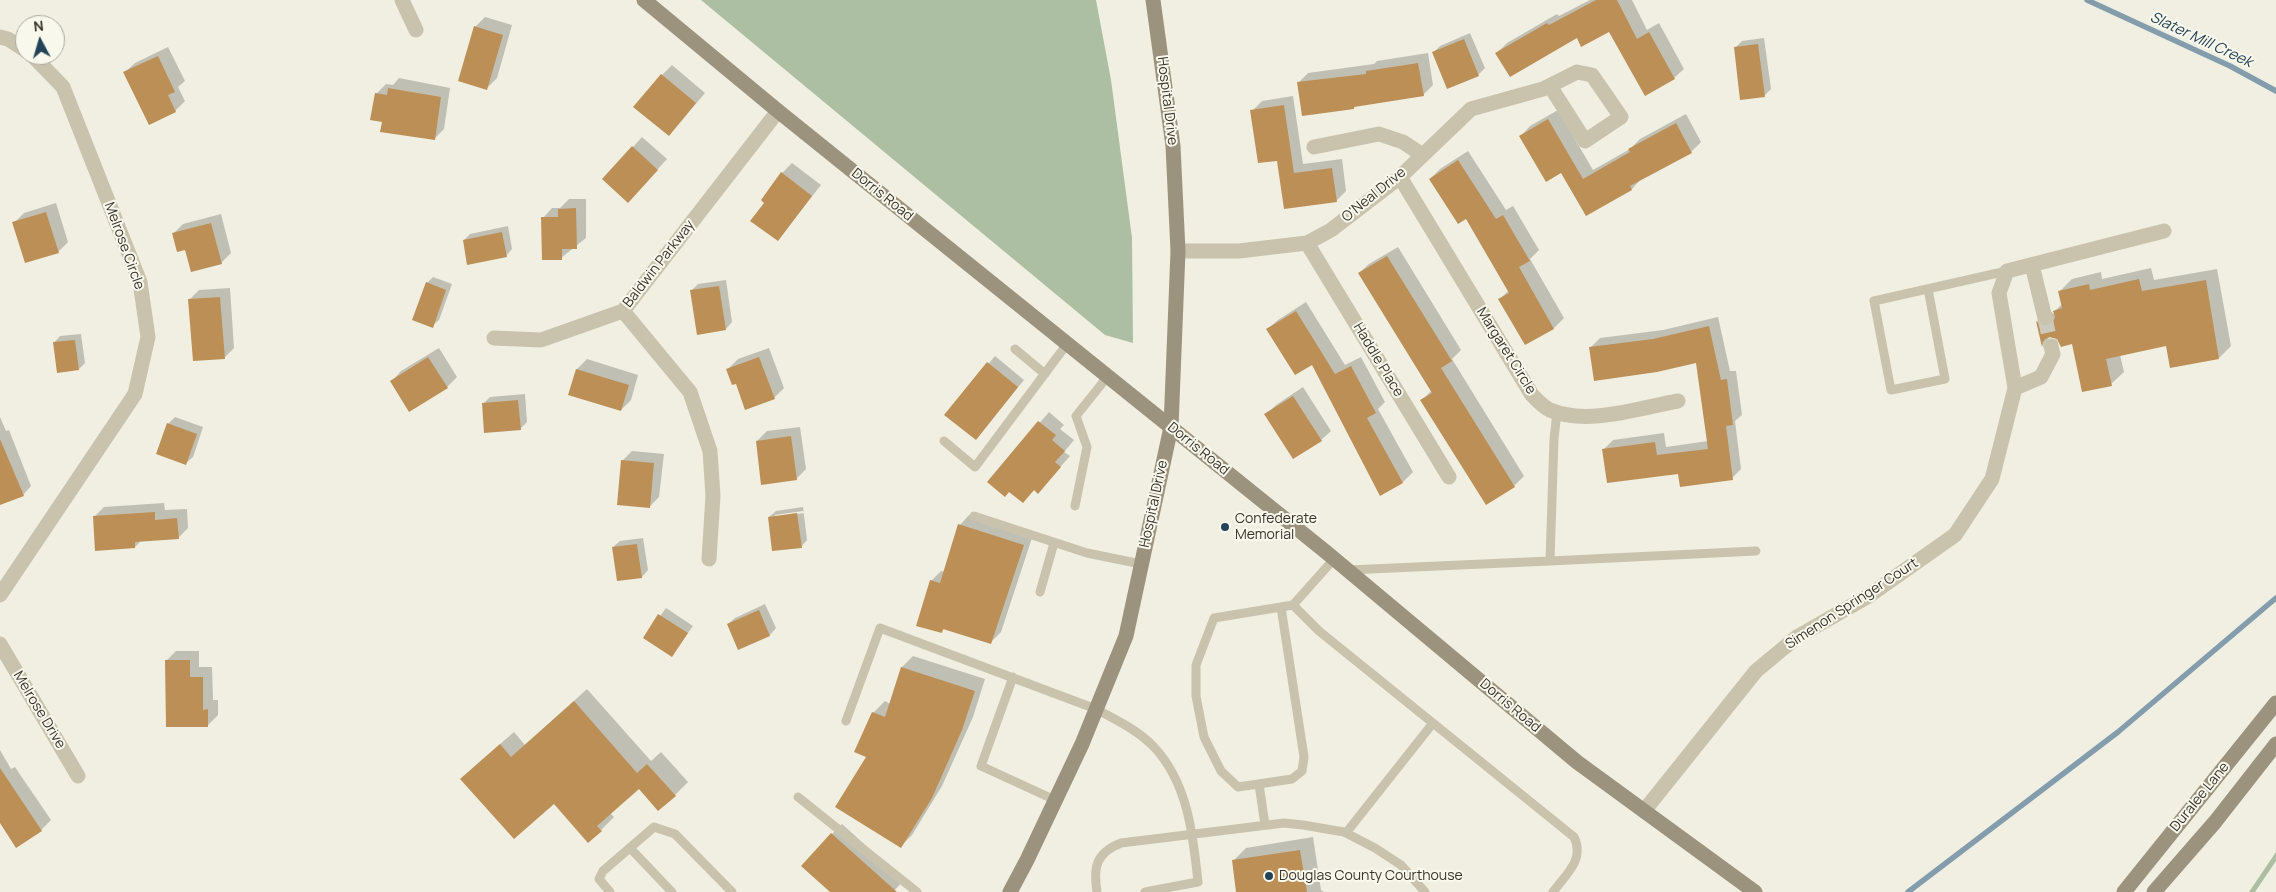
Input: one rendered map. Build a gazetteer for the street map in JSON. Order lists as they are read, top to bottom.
{
  "streets": {
    "street": [
      "Hospital Drive",
      "Dorris Road",
      "O'Neal Drive",
      "Melrose Circle",
      "Baldwin Parkway",
      "Margaret Circle",
      "Haddle Place",
      "Simenon Springer Court",
      "Melrose Drive",
      "Duralee Lane"
    ]
  },
  "crossings": [
    ["Hospital Drive", "Dorris Road"],
    ["Hospital Drive", "O'Neal Drive"],
    ["Dorris Road", "Baldwin Parkway"],
    ["Dorris Road", "Simenon Springer Court"],
    ["O'Neal Drive", "Margaret Circle"],
    ["O'Neal Drive", "Haddle Place"]
  ],
  "water": ["Slater Mill Creek"],
  "places": ["Confederate Memorial", "Douglas County Courthouse"],
  "north": "top"
}
